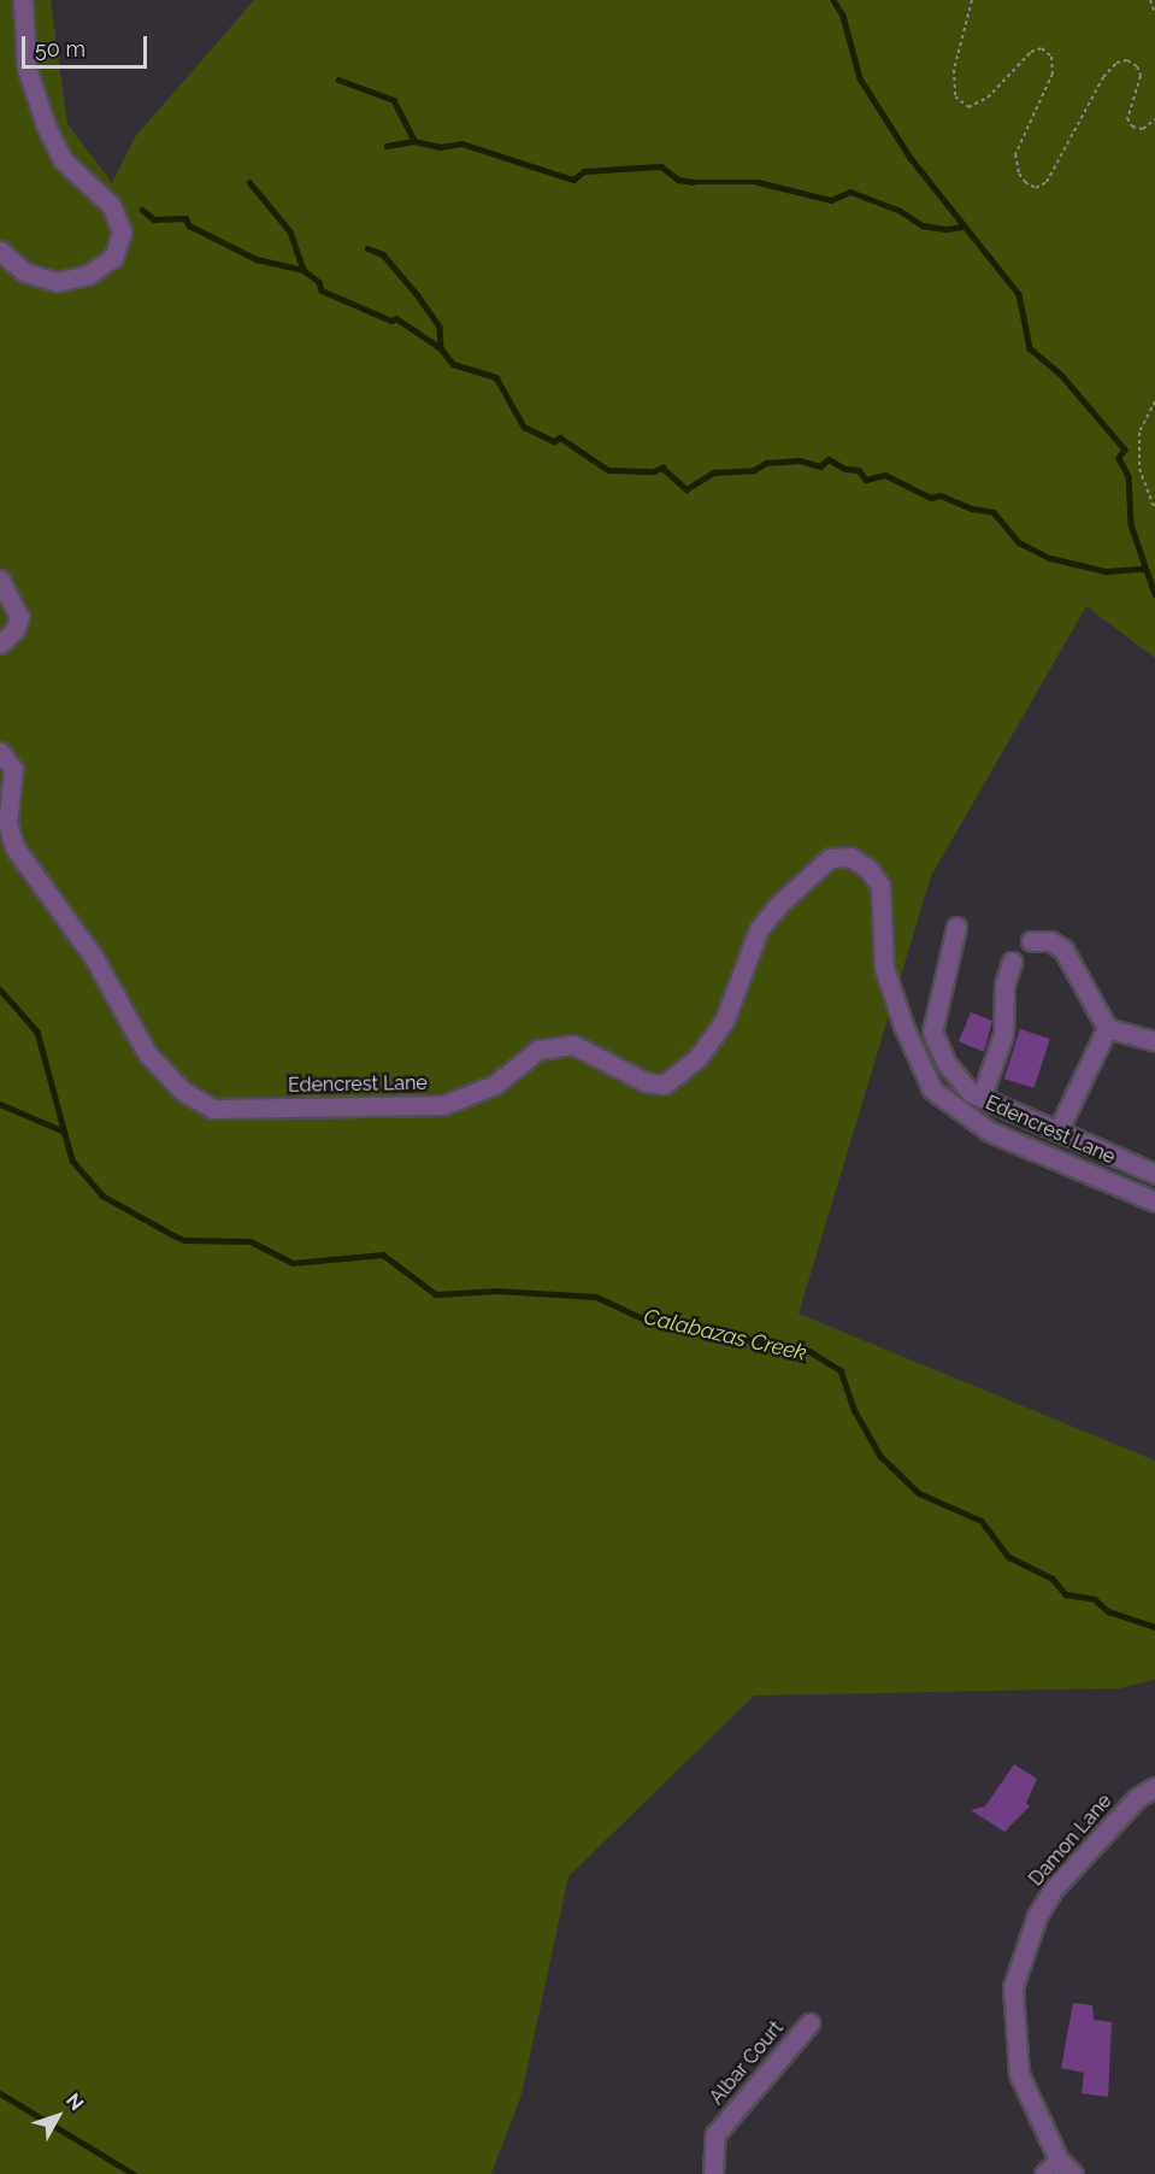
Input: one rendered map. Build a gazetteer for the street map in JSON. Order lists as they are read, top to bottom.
{
  "streets": {
    "street": ["Edencrest Lane", "Damon Lane", "Albar Court"]
  },
  "water": ["Calabazas Creek"],
  "scale_bar": "50 m",
  "north": "top right"
}
